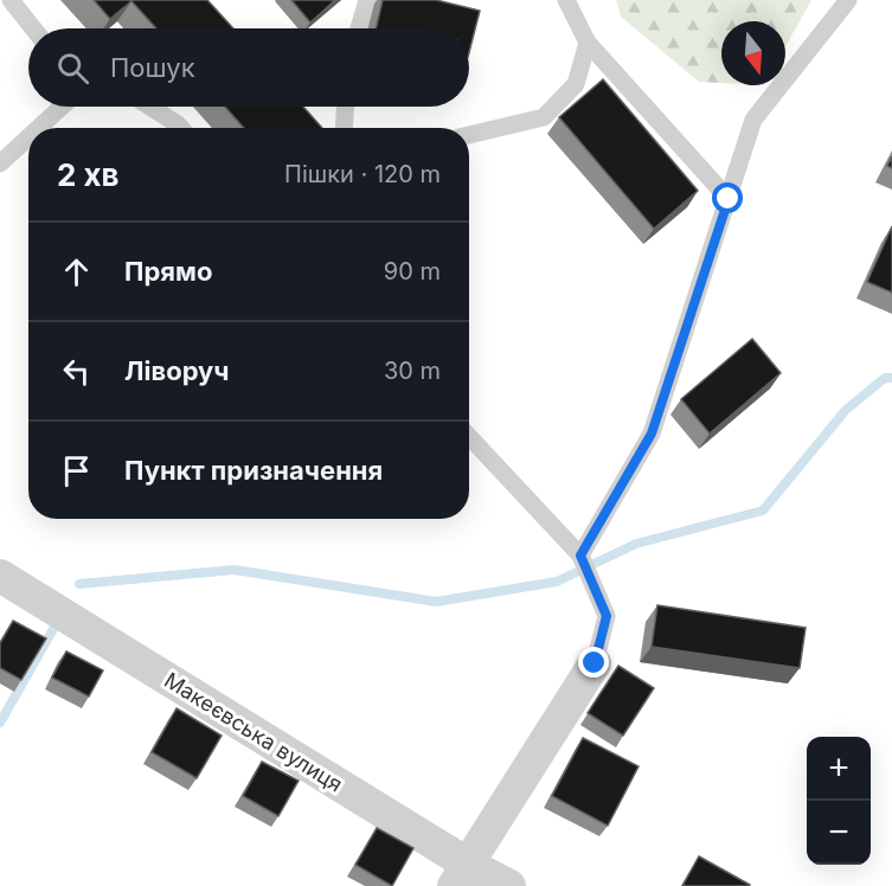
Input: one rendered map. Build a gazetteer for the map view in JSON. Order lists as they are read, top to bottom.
{
  "streets": {
    "street": ["Макеєвська вулиця"]
  },
  "north": "bottom",
  "page": {
    "search": "Пошук",
    "heading": ["2 хв", "Пішки · 120 m"],
    "list": [
      ["Прямо", "90 m"],
      ["Ліворуч", "30 m"],
      "Пункт призначення"
    ],
    "map_buttons": ["+", "−"]
  }
}
